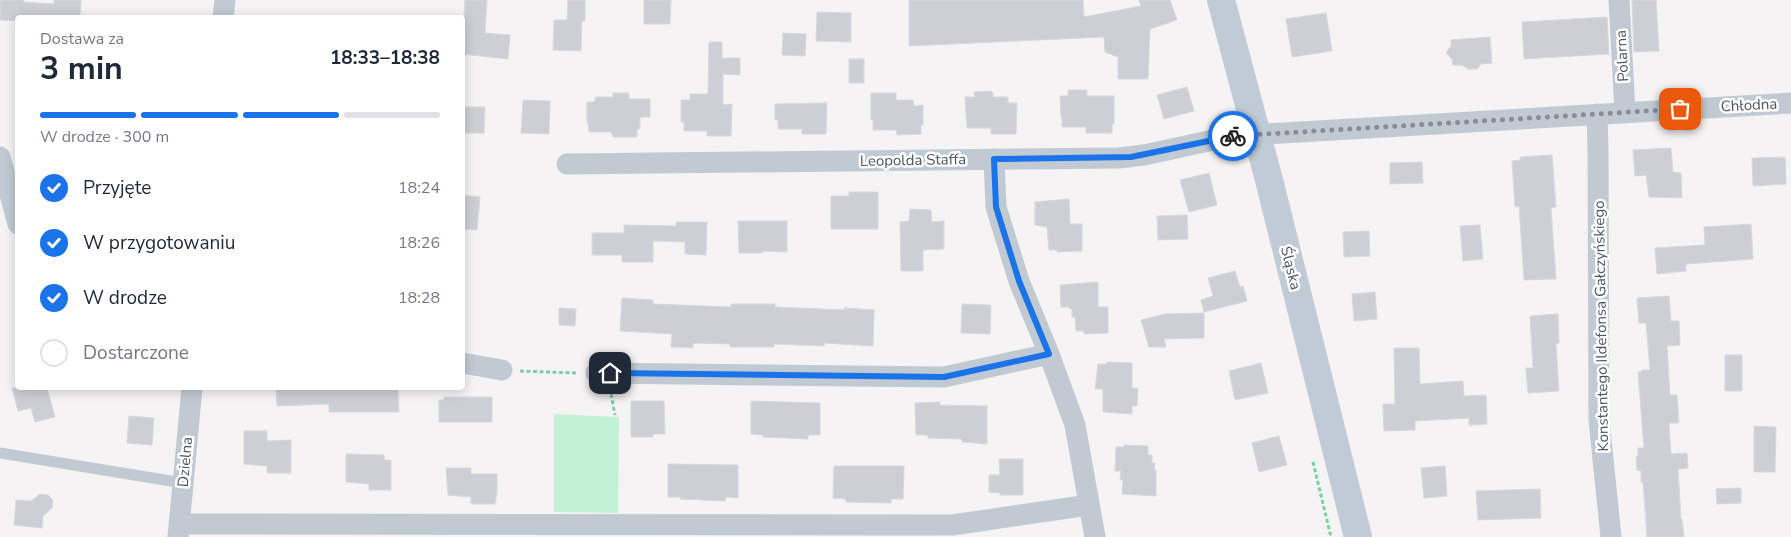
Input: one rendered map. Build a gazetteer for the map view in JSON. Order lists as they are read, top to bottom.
{
  "streets": {
    "street": [
      "Polarna",
      "Chłodna",
      "Leopolda Staffa",
      "Śląska",
      "Konstantego Ildefonsa Gałczyńskiego",
      "Dzielna"
    ]
  },
  "crossings": [
    ["Polarna", "Chłodna"],
    ["Chłodna", "Leopolda Staffa"],
    ["Chłodna", "Śląska"],
    ["Chłodna", "Konstantego Ildefonsa Gałczyńskiego"],
    ["Leopolda Staffa", "Śląska"]
  ],
  "page": {
    "heading": ["3 min", "Dostawa za", "18:33–18:38"],
    "bar": "W drodze · 300 m",
    "list": [
      ["Przyjęte", "18:24"],
      ["W przygotowaniu", "18:26"],
      ["W drodze", "18:28"],
      "Dostarczone"
    ]
  }
}
